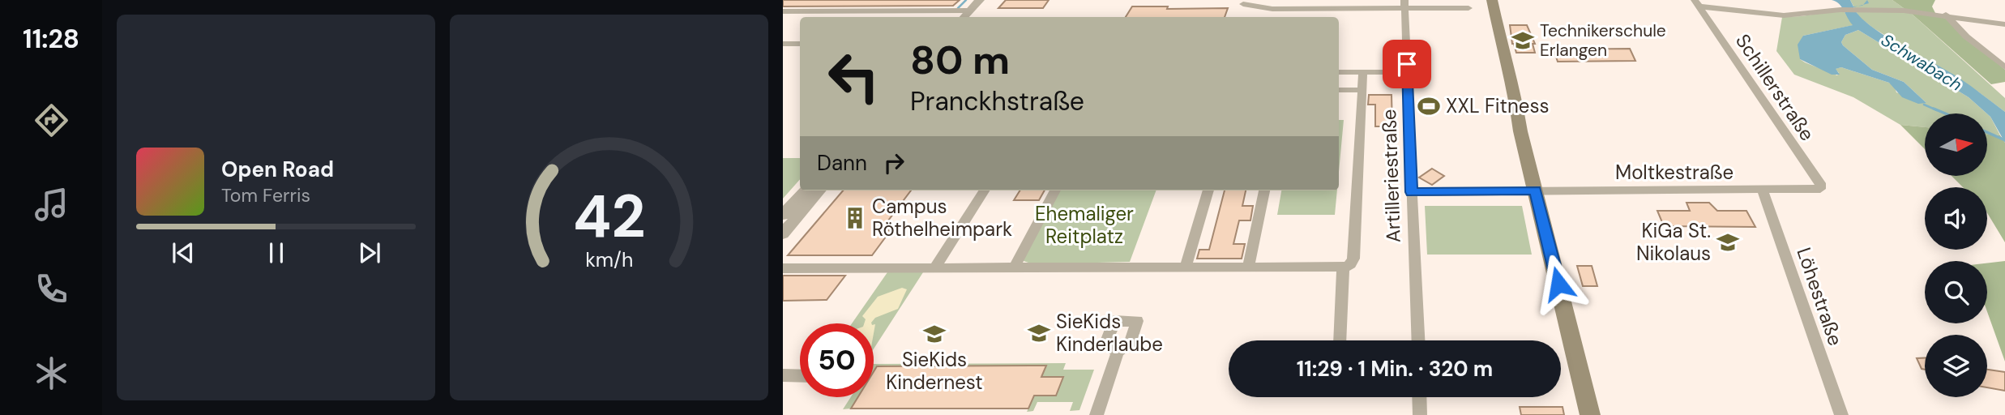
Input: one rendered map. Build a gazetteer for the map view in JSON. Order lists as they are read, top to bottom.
{
  "streets": {
    "street": [
      "Schillerstraße",
      "Moltkestraße",
      "Artilleriestraße",
      "Löhestraße"
    ]
  },
  "crossings": [
    ["Schillerstraße", "Moltkestraße"],
    ["Moltkestraße", "Artilleriestraße"],
    ["Moltkestraße", "Löhestraße"]
  ],
  "water": ["Schwabach"],
  "parks": ["Ehemaliger Reitplatz"],
  "places": {
    "school or university": [
      "Technikerschule Erlangen",
      "KiGa St. Nikolaus",
      "SieKids Kinderlaube",
      "SieKids Kindernest"
    ],
    "sports": ["XXL Fitness"],
    "building": ["Campus Röthelheimpark"]
  },
  "north": "right",
  "page": {
    "tabs": "11:28",
    "turn": ["80 m", "Pranckhstraße"],
    "then": "Dann",
    "song": ["Open Road", "Tom Ferris"],
    "limit": "50",
    "trip": "11:29 · 1 Min. · 320 m",
    "gauge": ["42", "km/h"]
  }
}
